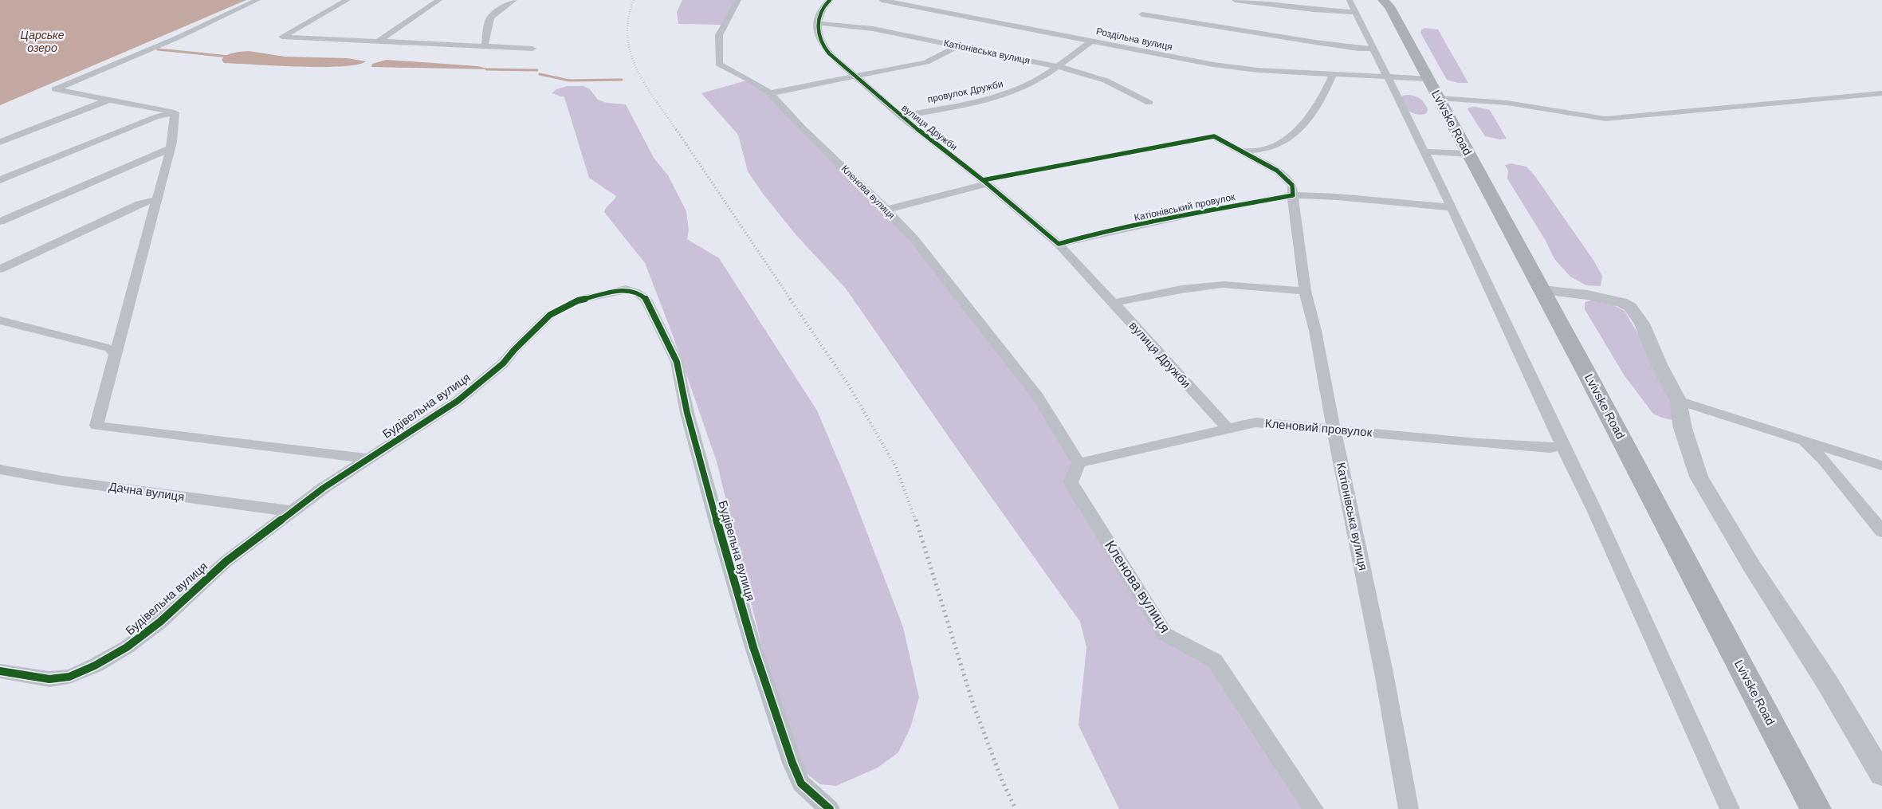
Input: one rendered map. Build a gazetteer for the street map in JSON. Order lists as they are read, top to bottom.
{
  "streets": {
    "main road": ["Lvivske Road"],
    "street": [
      "Роздільна вулиця",
      "Катіонівська вулиця",
      "провулок Дружби",
      "вулиця Дружби",
      "Кленова вулиця",
      "Катіонівський провулок",
      "Будівельна вулиця",
      "Кленовий провулок",
      "Дачна вулиця"
    ]
  },
  "crossings": [
    ["Роздільна вулиця", "провулок Дружби"],
    ["Роздільна вулиця", "Lvivske Road"],
    ["Катіонівська вулиця", "провулок Дружби"],
    ["Катіонівська вулиця", "вулиця Дружби"],
    ["Катіонівська вулиця", "Кленова вулиця"],
    ["Катіонівська вулиця", "Катіонівський провулок"],
    ["Катіонівська вулиця", "Кленовий провулок"],
    ["провулок Дружби", "вулиця Дружби"],
    ["вулиця Дружби", "Катіонівський провулок"],
    ["вулиця Дружби", "Кленовий провулок"],
    ["Кленова вулиця", "Кленовий провулок"],
    ["Будівельна вулиця", "Дачна вулиця"]
  ],
  "water": ["Царське озеро"]
}
